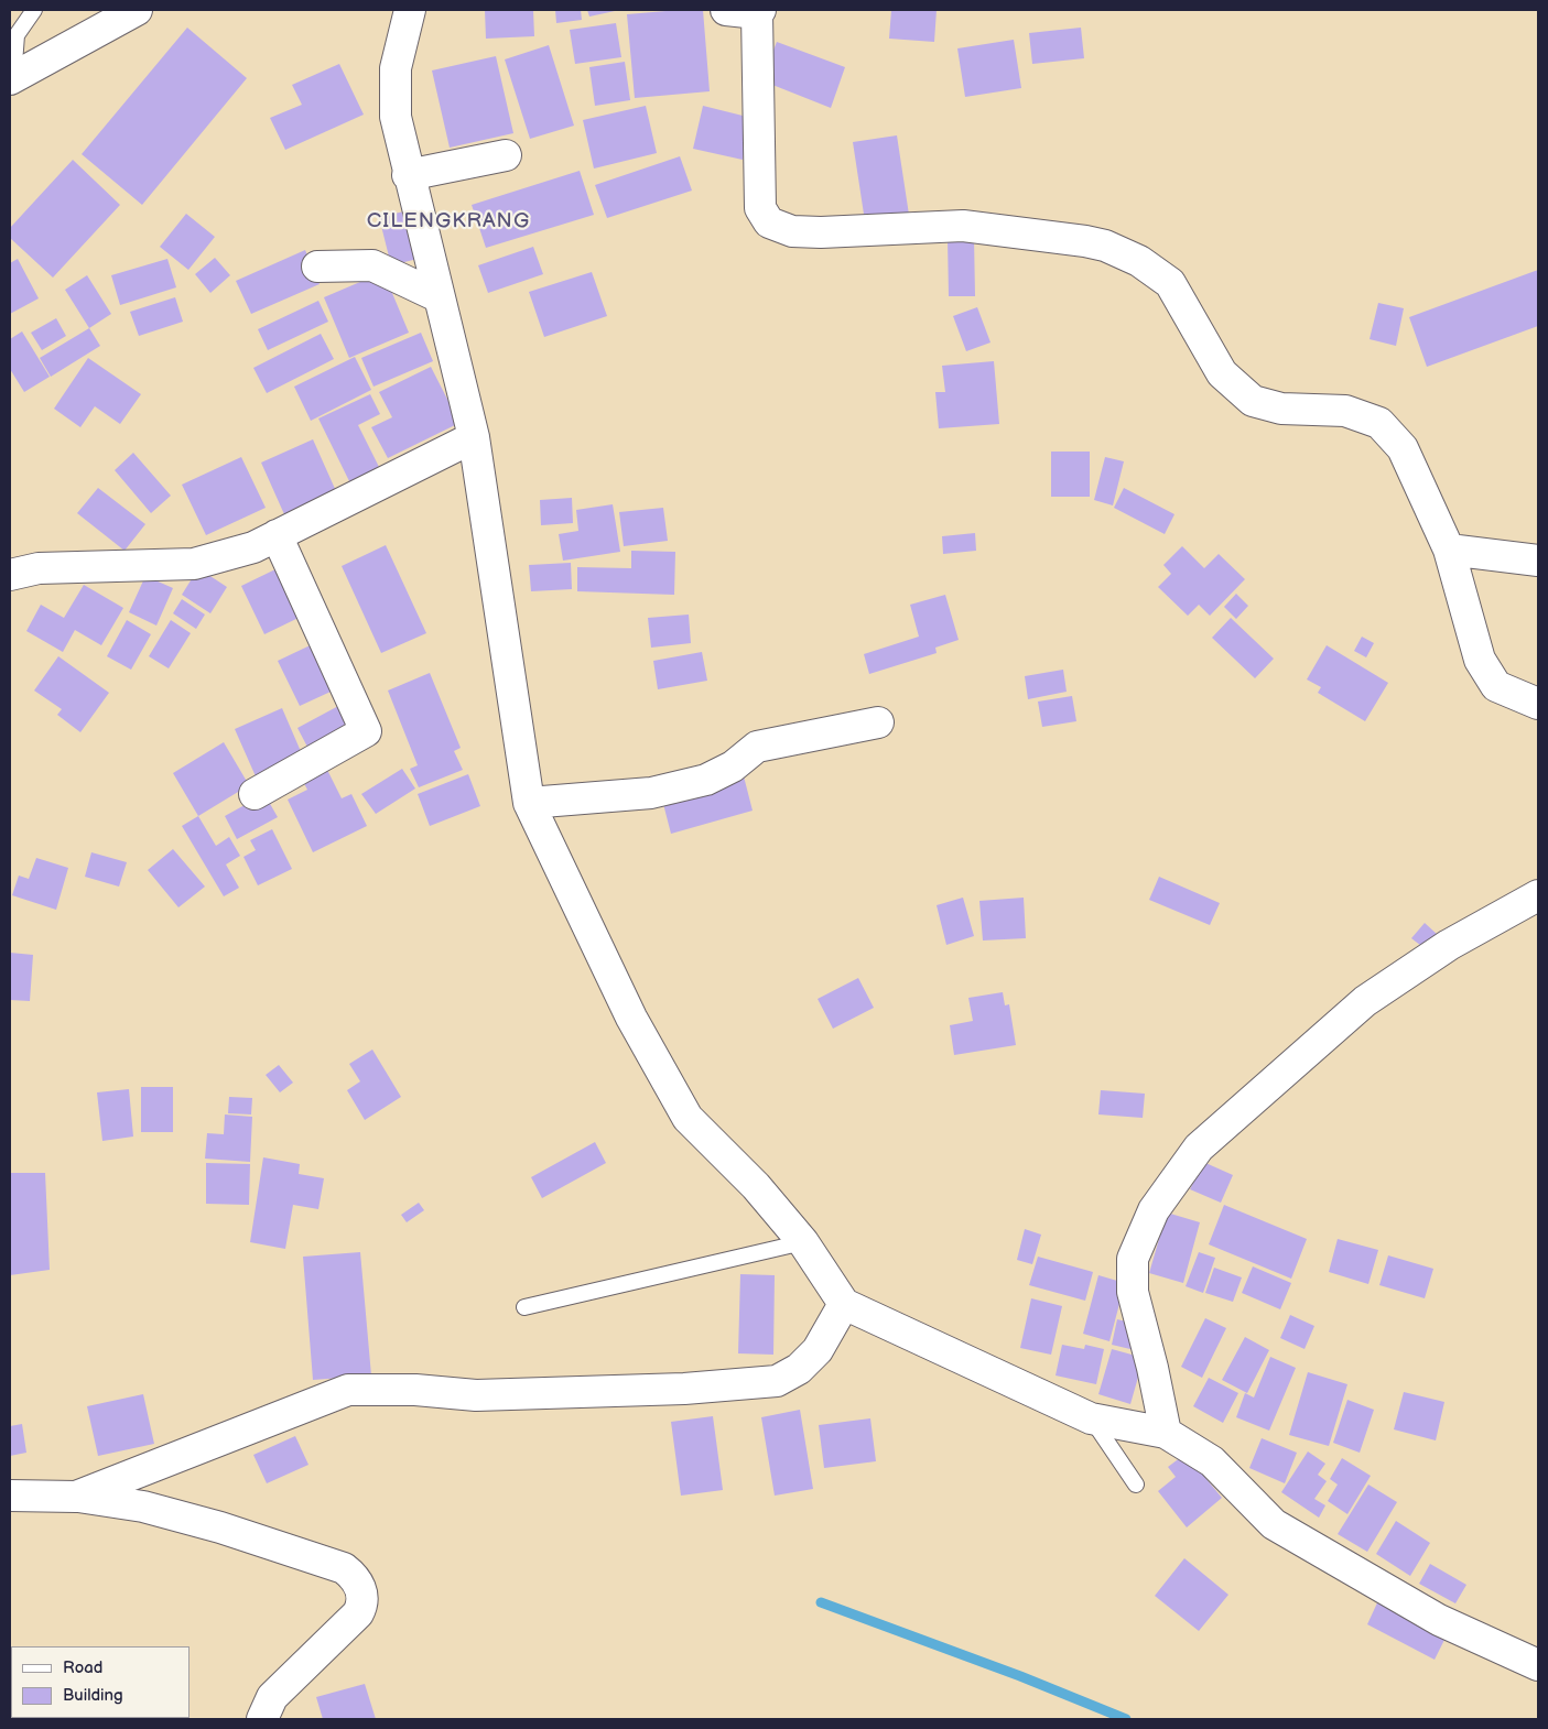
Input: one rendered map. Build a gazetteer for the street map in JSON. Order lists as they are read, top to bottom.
{
  "districts": ["CILENGKRANG"],
  "legend": ["Road", "Building"]
}
